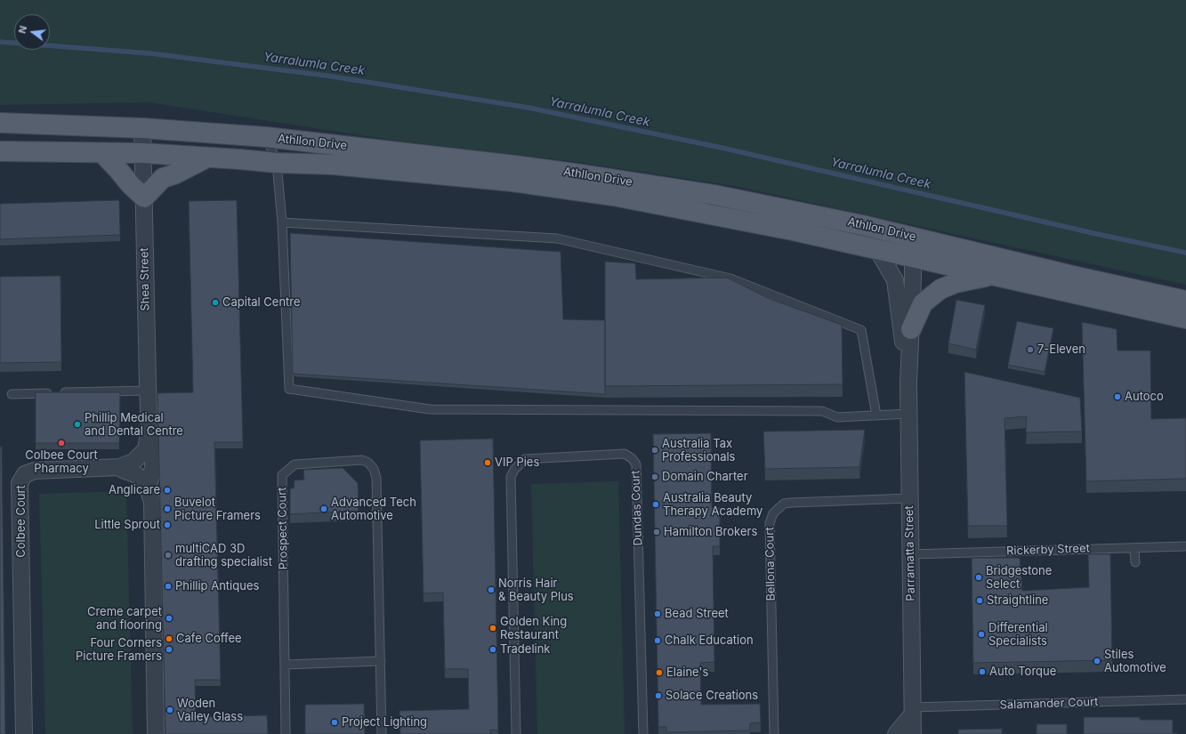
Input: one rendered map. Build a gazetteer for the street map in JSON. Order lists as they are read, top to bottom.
{
  "streets": {
    "main road": ["Athllon Drive"],
    "street": ["Shea Street", "Colbee Court", "Parramatta Street"],
    "lane": [
      "Dundas Court",
      "Prospect Court",
      "Rickerby Street",
      "Bellona Court",
      "Salamander Court"
    ]
  },
  "crossings": [
    ["Athllon Drive", "Shea Street"],
    ["Athllon Drive", "Parramatta Street"],
    ["Shea Street", "Colbee Court"],
    ["Rickerby Street", "Parramatta Street"],
    ["Parramatta Street", "Bellona Court"],
    ["Parramatta Street", "Salamander Court"]
  ],
  "water": ["Yarralumla Creek"],
  "places": [
    "Capital Centre",
    "7-Eleven",
    "Autoco",
    "Phillip Medical and Dental Centre",
    "Colbee Court Pharmacy",
    "Australia Tax Professionals",
    "VIP Pies",
    "Domain Charter",
    "Anglicare",
    "Australia Beauty Therapy Academy",
    "Buvelot Picture Framers",
    "Advanced Tech Automotive",
    "Little Sprout",
    "Hamilton Brokers",
    "multiCAD 3D drafting specialist",
    "Bridgestone Select",
    "Phillip Antiques",
    "Norris Hair & Beauty Plus",
    "Straightline",
    "Bead Street",
    "Creme carpet and flooring",
    "Golden King Restaurant",
    "Differential Specialists",
    "Cafe Coffee",
    "Chalk Education",
    "Four Corners Picture Framers",
    "Tradelink",
    "Stiles Automotive",
    "Auto Torque",
    "Elaine's",
    "Solace Creations",
    "Woden Valley Glass",
    "Project Lighting"
  ],
  "north": "left"
}
